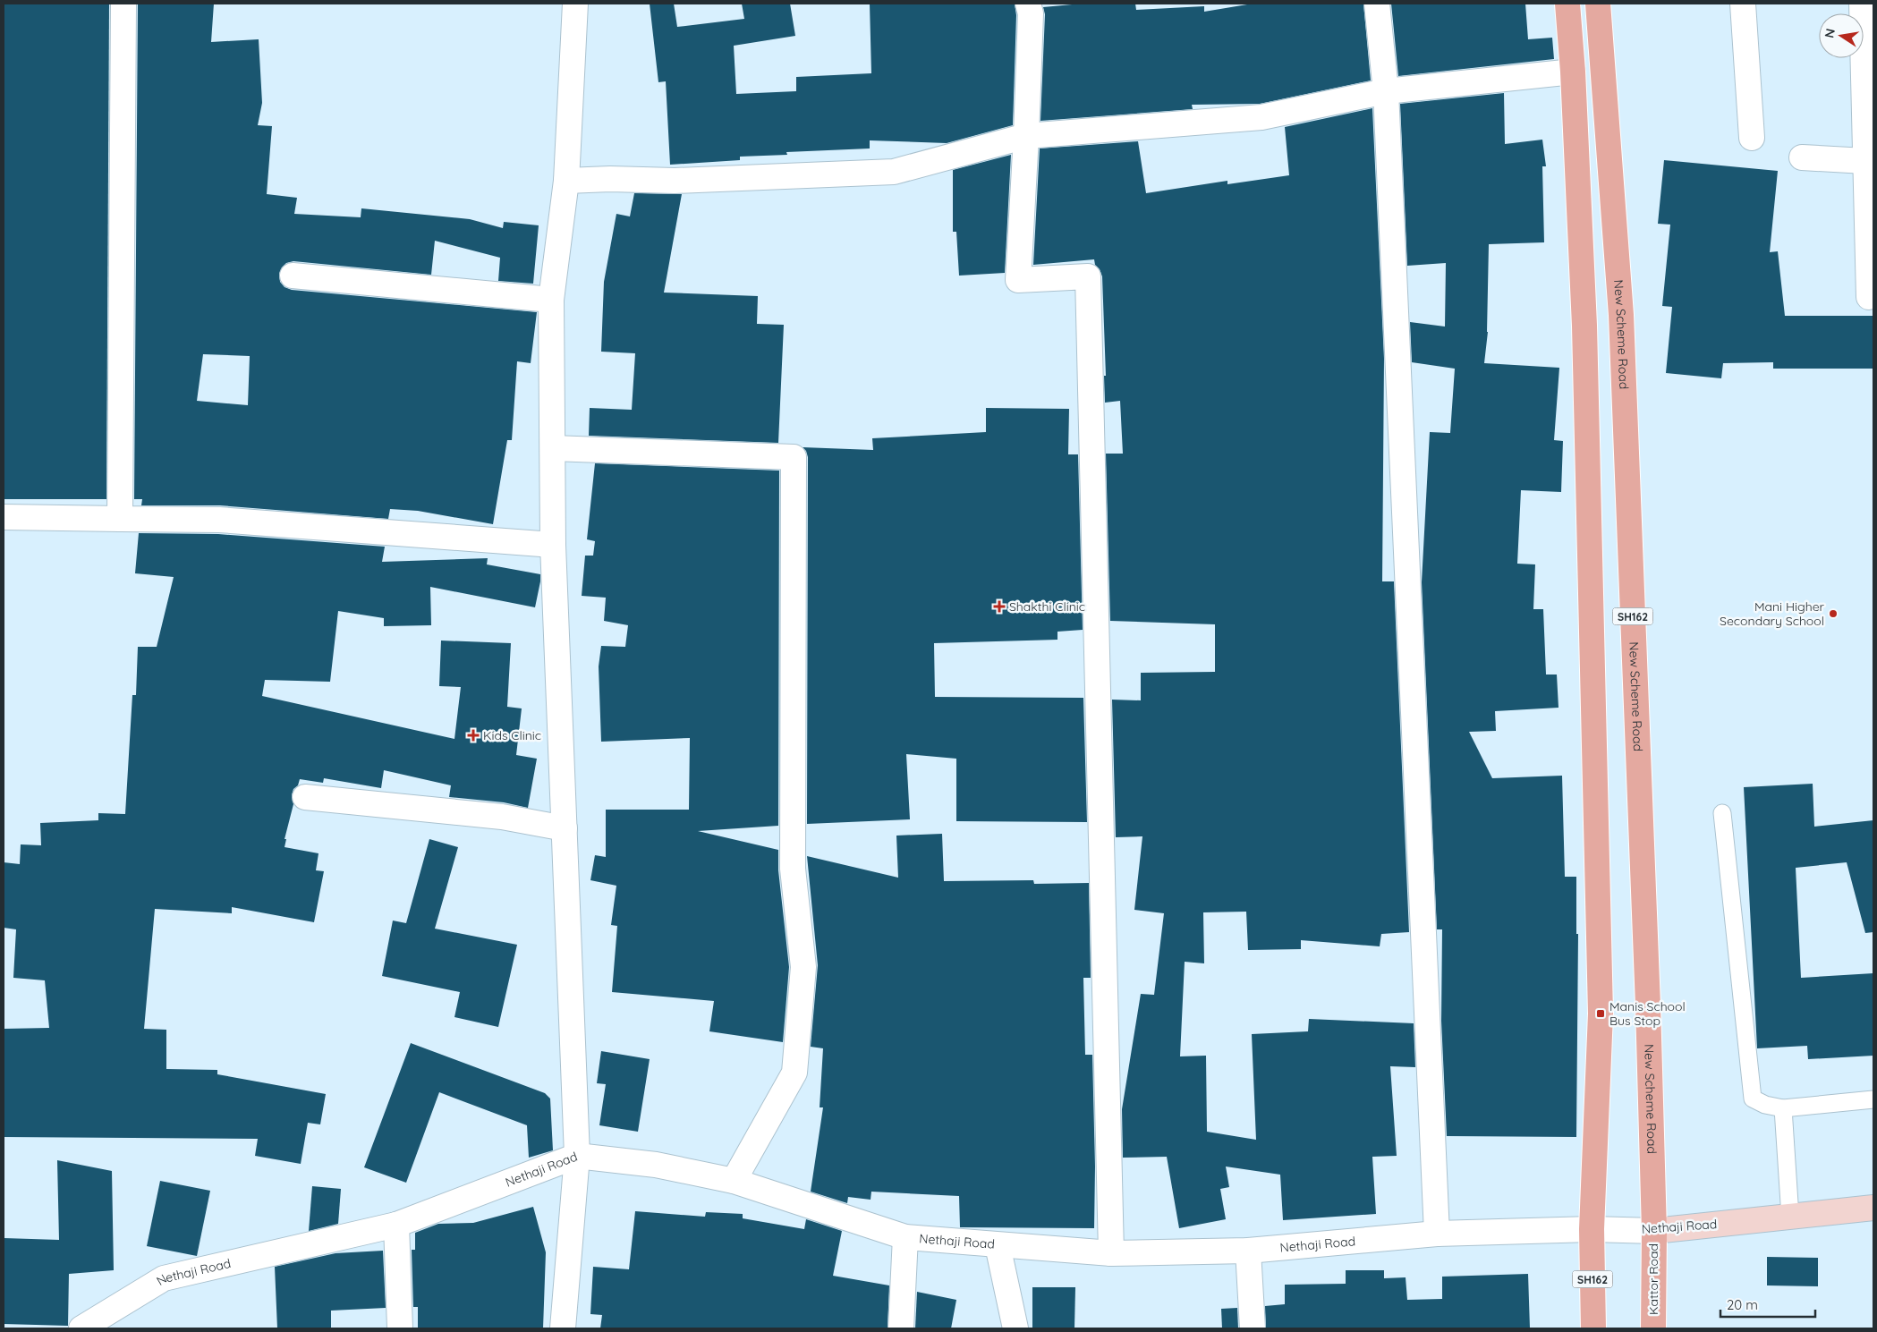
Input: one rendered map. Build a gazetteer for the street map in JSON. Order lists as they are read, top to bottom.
{
  "streets": {
    "main road": [
      "New Scheme Road",
      "SH162",
      "Nethaji Road",
      "Kattor Road"
    ]
  },
  "crossings": [
    ["New Scheme Road", "Nethaji Road"],
    ["New Scheme Road", "Kattor Road"],
    ["SH162", "Nethaji Road"],
    ["Nethaji Road", "Kattor Road"]
  ],
  "places": {
    "health": ["Shakthi Clinic", "Kids Clinic"],
    "other": ["Mani Higher Secondary School"],
    "transit": ["Manis School Bus Stop"]
  },
  "scale_bar": "20 m",
  "north": "left"
}
